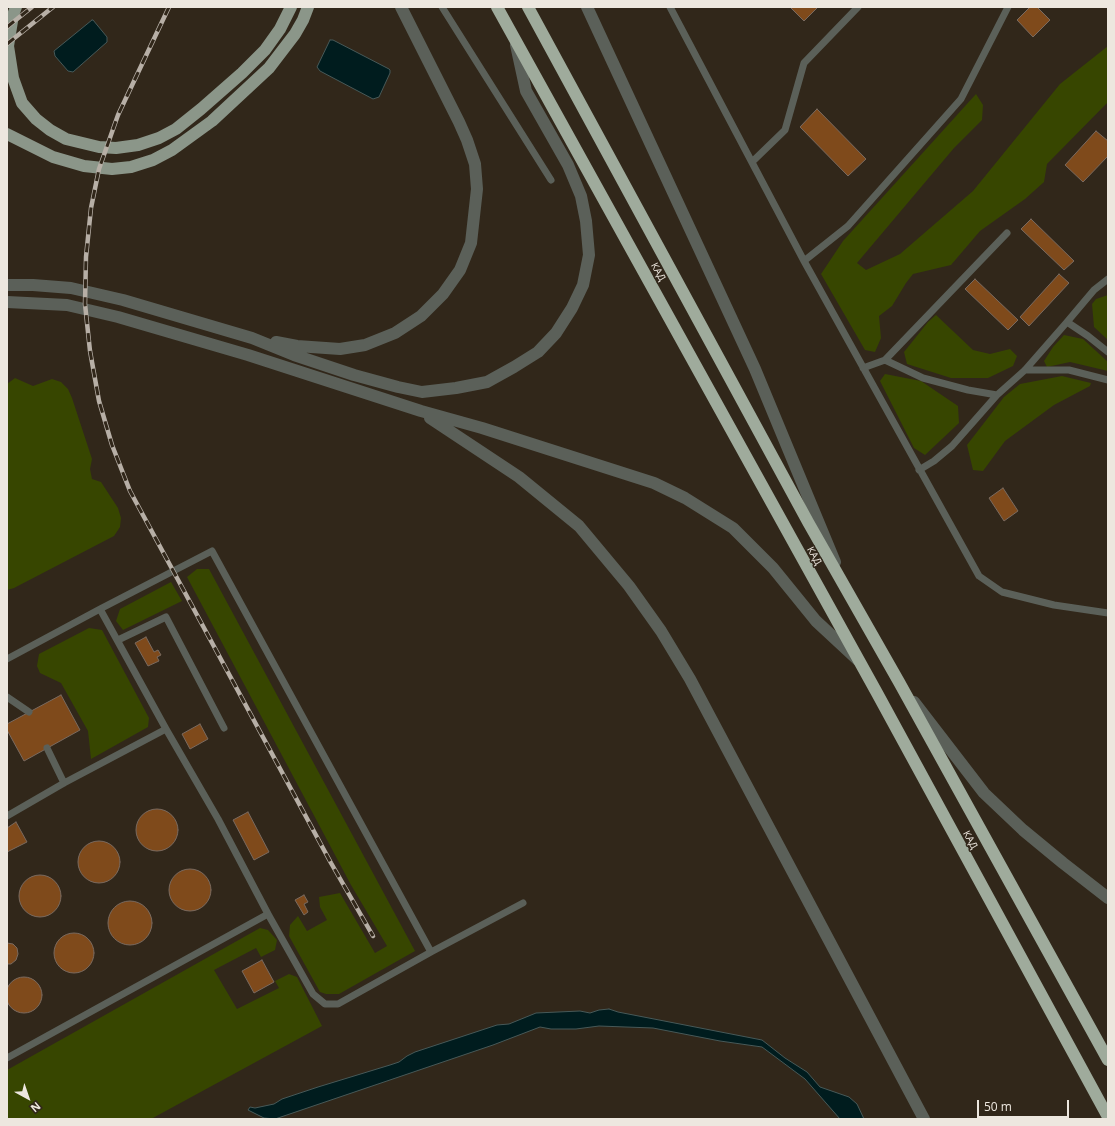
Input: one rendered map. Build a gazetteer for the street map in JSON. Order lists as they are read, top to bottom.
{
  "streets": {
    "highway": ["КАД"]
  },
  "scale_bar": "50 m",
  "north": "bottom right"
}
